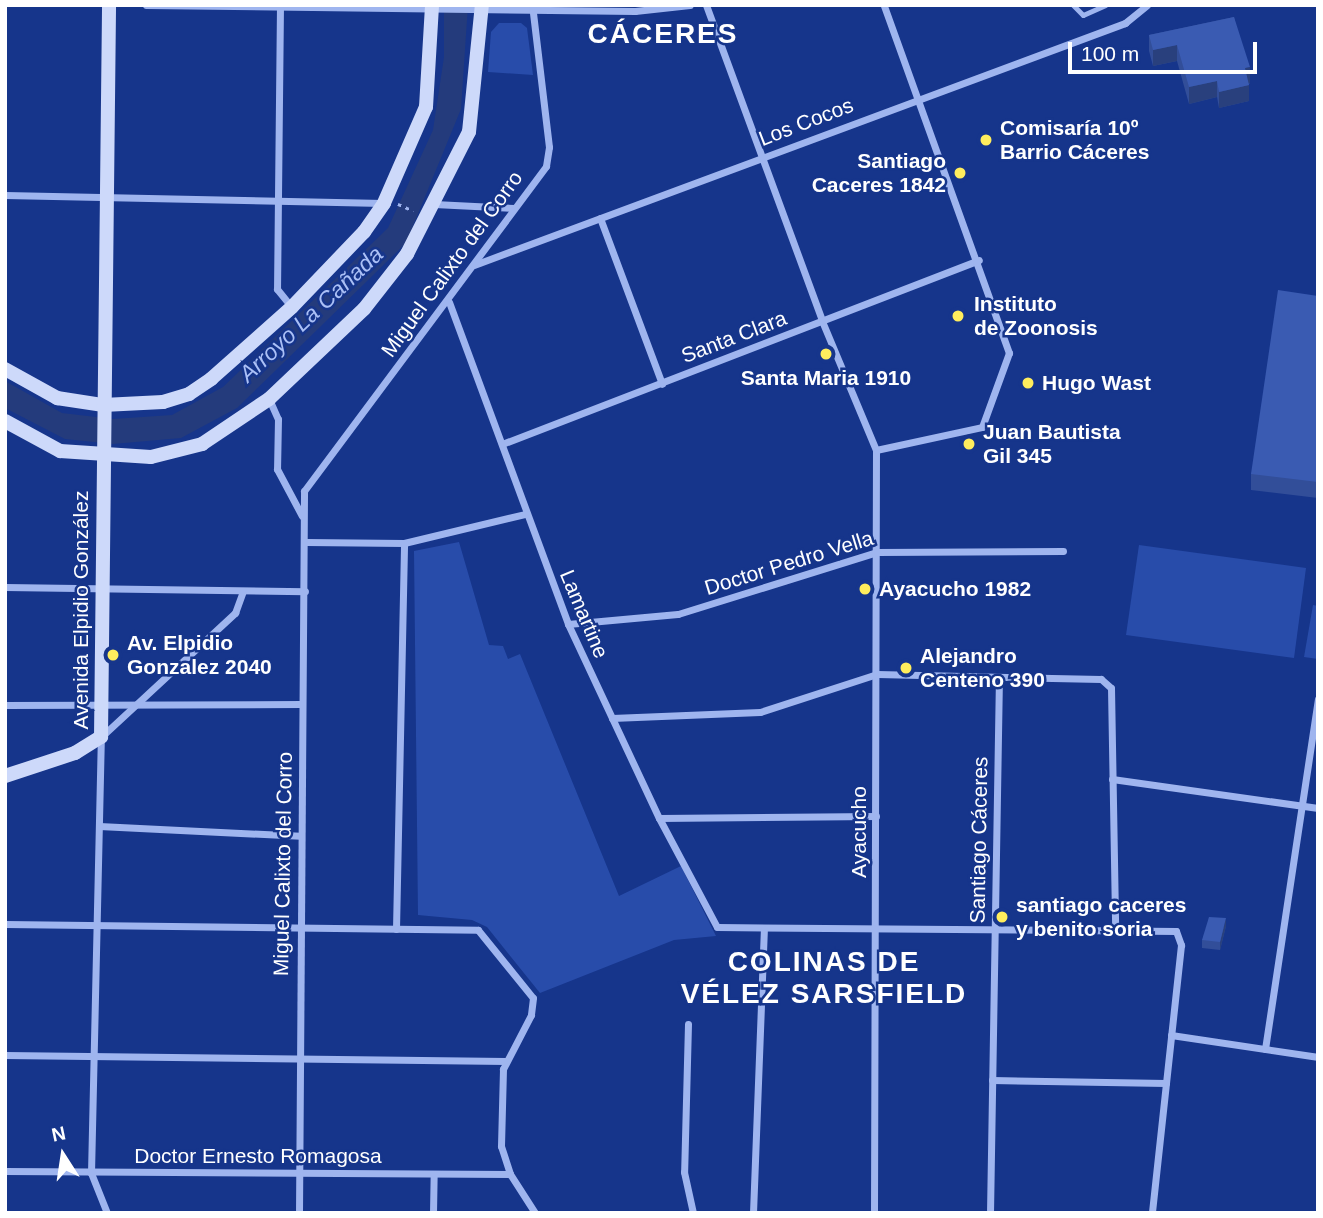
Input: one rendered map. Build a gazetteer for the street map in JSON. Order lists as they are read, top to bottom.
{
  "streets": {
    "main road": ["Avenida Elpidio González"],
    "street": [
      "Los Cocos",
      "Miguel Calixto del Corro",
      "Santa Clara",
      "Doctor Pedro Vella",
      "Lamartine",
      "Ayacucho",
      "Santiago Cáceres",
      "Doctor Ernesto Romagosa"
    ]
  },
  "crossings": [
    ["Los Cocos", "Miguel Calixto del Corro"],
    ["Miguel Calixto del Corro", "Lamartine"],
    ["Miguel Calixto del Corro", "Doctor Ernesto Romagosa"],
    ["Santa Clara", "Lamartine"],
    ["Doctor Pedro Vella", "Lamartine"],
    ["Doctor Pedro Vella", "Ayacucho"],
    ["Avenida Elpidio González", "Doctor Ernesto Romagosa"]
  ],
  "districts": ["CÁCERES", "COLINAS DE VÉLEZ SARSFIELD"],
  "water": ["Arroyo La Cañada"],
  "places": [
    "Comisaría 10º Barrio Cáceres",
    "Santiago Caceres 1842",
    "Instituto de Zoonosis",
    "Santa Maria 1910",
    "Hugo Wast",
    "Juan Bautista Gil 345",
    "Ayacucho 1982",
    "Av. Elpidio Gonzalez 2040",
    "Alejandro Centeno 390",
    "santiago caceres y benito soria"
  ],
  "scale_bar": "100 m",
  "north": "top"
}
